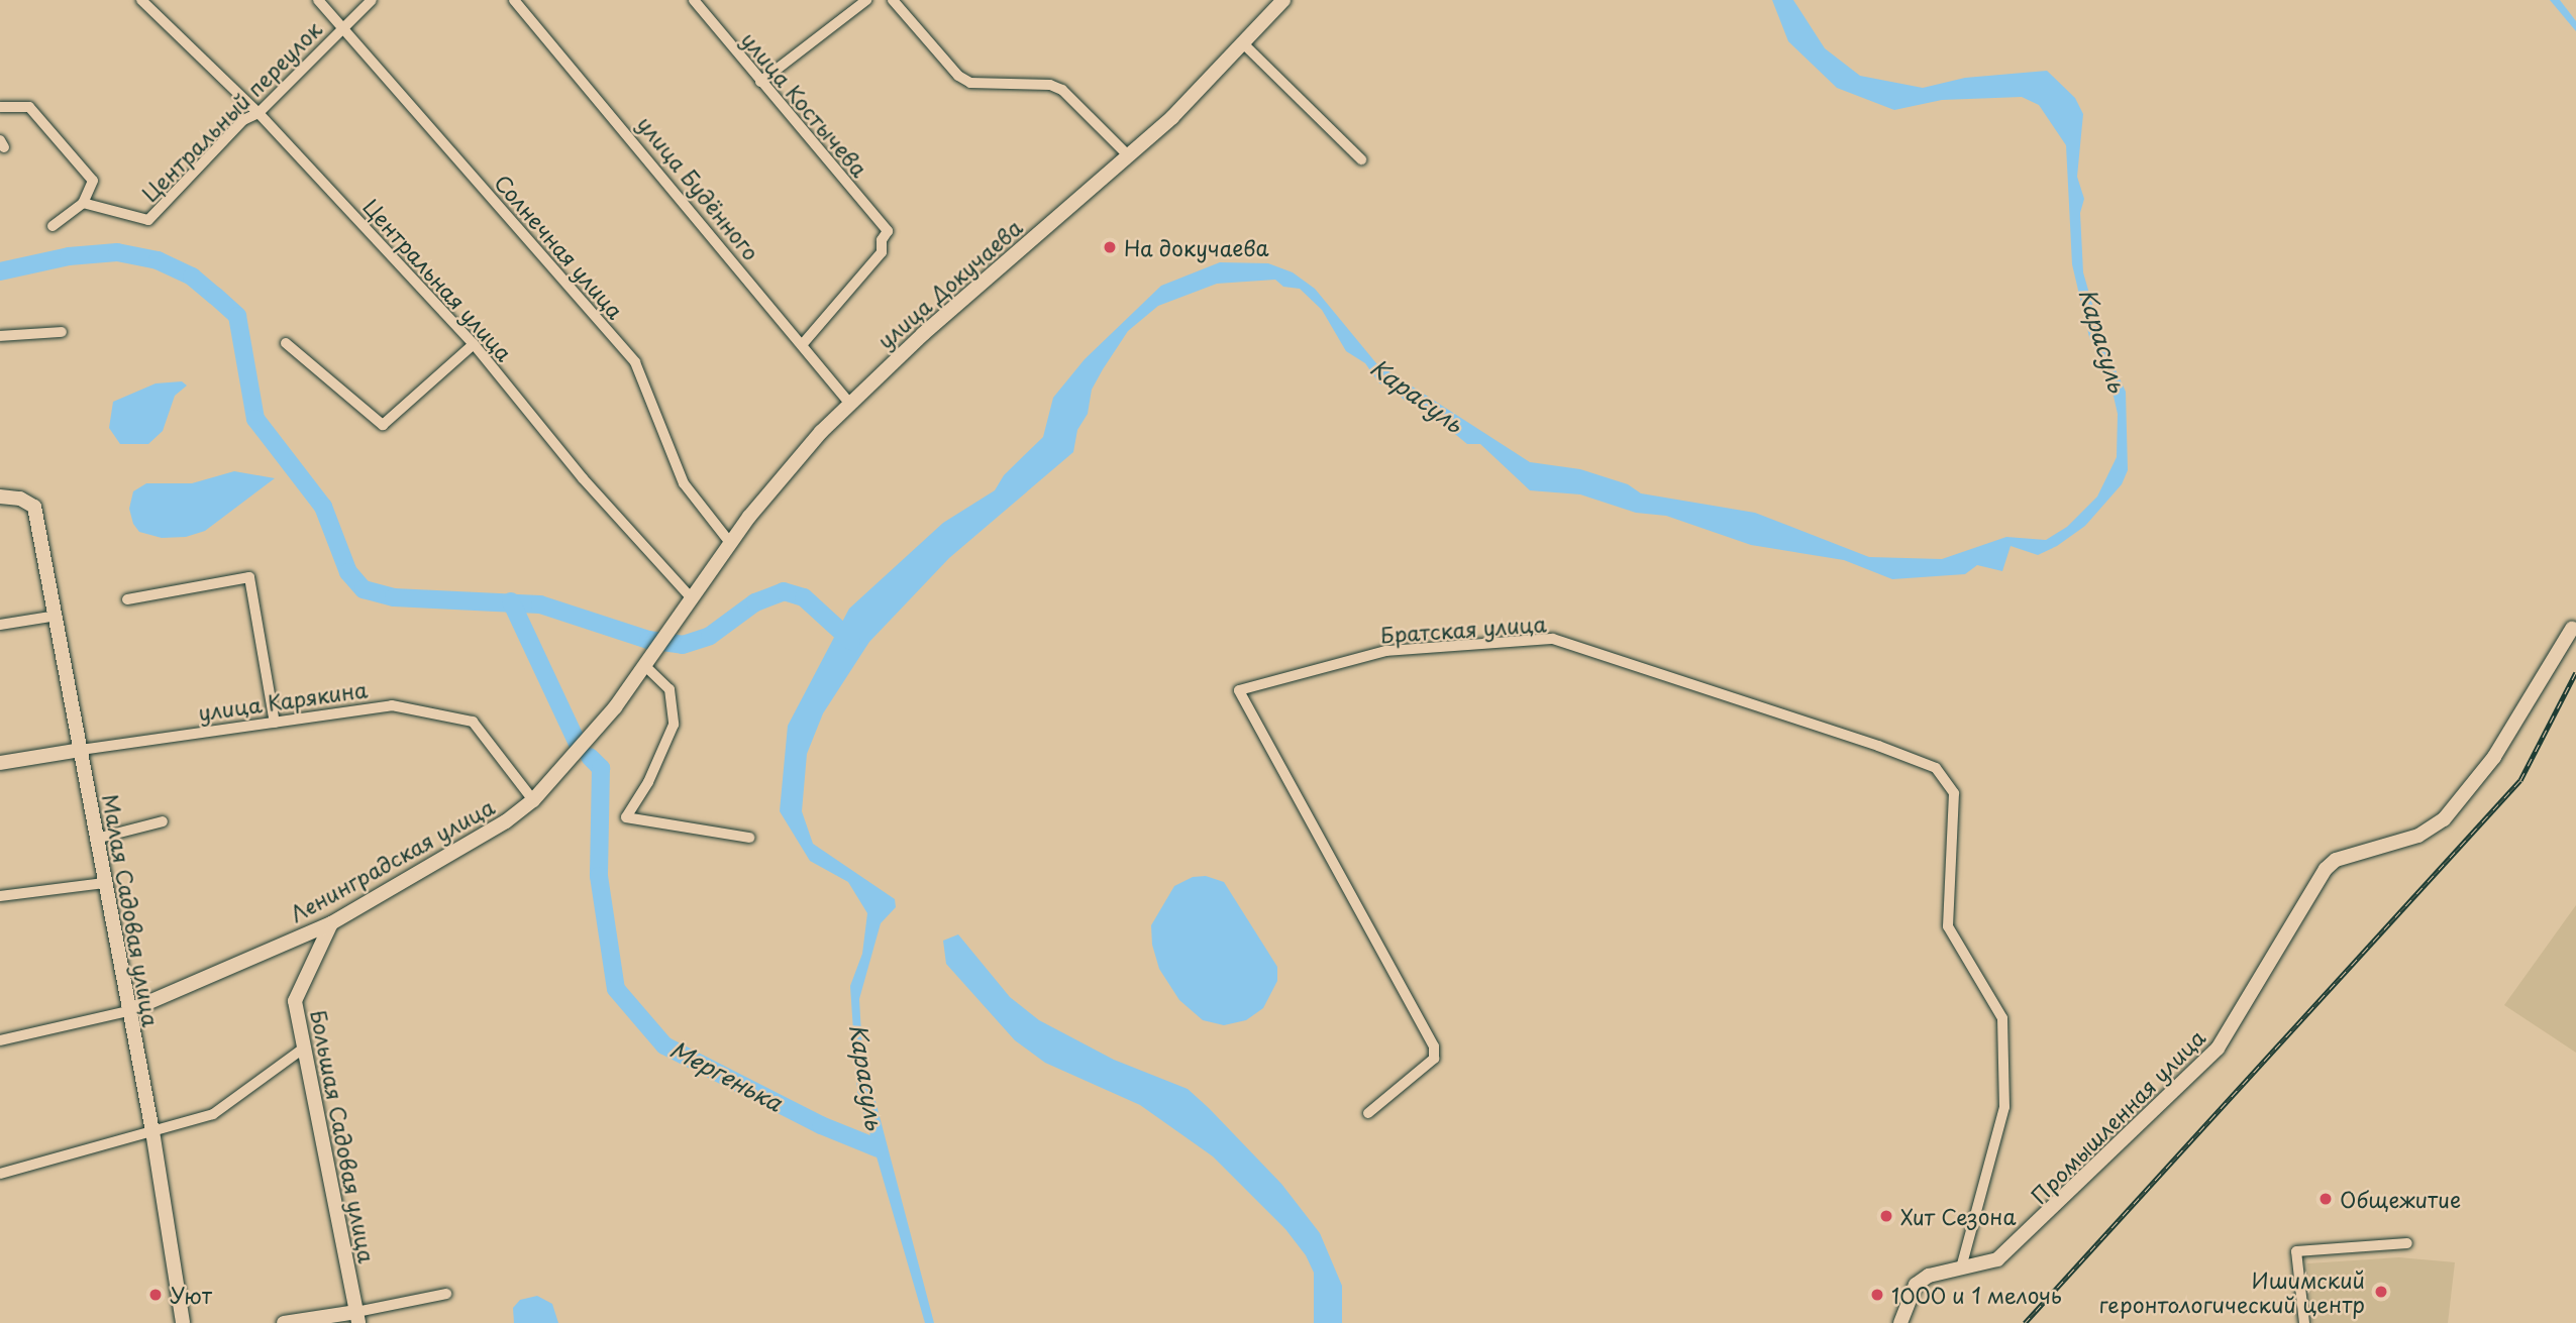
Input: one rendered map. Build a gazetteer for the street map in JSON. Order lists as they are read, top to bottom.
{
  "streets": {
    "main road": [
      "улица Докучаева",
      "улица Карякина",
      "Ленинградская улица",
      "Малая Садовая улица",
      "Промышленная улица",
      "Большая Садовая улица"
    ],
    "street": [
      "улица Костычева",
      "Центральный переулок",
      "улица Будённого",
      "Солнечная улица",
      "Центральная улица",
      "Братская улица"
    ]
  },
  "crossings": [
    ["улица Костычева", "улица Будённого"],
    ["Центральный переулок", "Солнечная улица"],
    ["Центральный переулок", "Центральная улица"],
    ["улица Будённого", "улица Докучаева"],
    ["Солнечная улица", "улица Докучаева"],
    ["Центральная улица", "улица Докучаева"],
    ["улица Докучаева", "Ленинградская улица"],
    ["Братская улица", "Промышленная улица"],
    ["улица Карякина", "Ленинградская улица"],
    ["улица Карякина", "Малая Садовая улица"],
    ["Ленинградская улица", "Малая Садовая улица"],
    ["Ленинградская улица", "Большая Садовая улица"]
  ],
  "water": ["Карасуль", "Мергенька"],
  "places": [
    "На докучаева",
    "Общежитие",
    "Хит Сезона",
    "Ишимский геронтологический центр",
    "Уют",
    "1000 и 1 мелочь"
  ]
}
